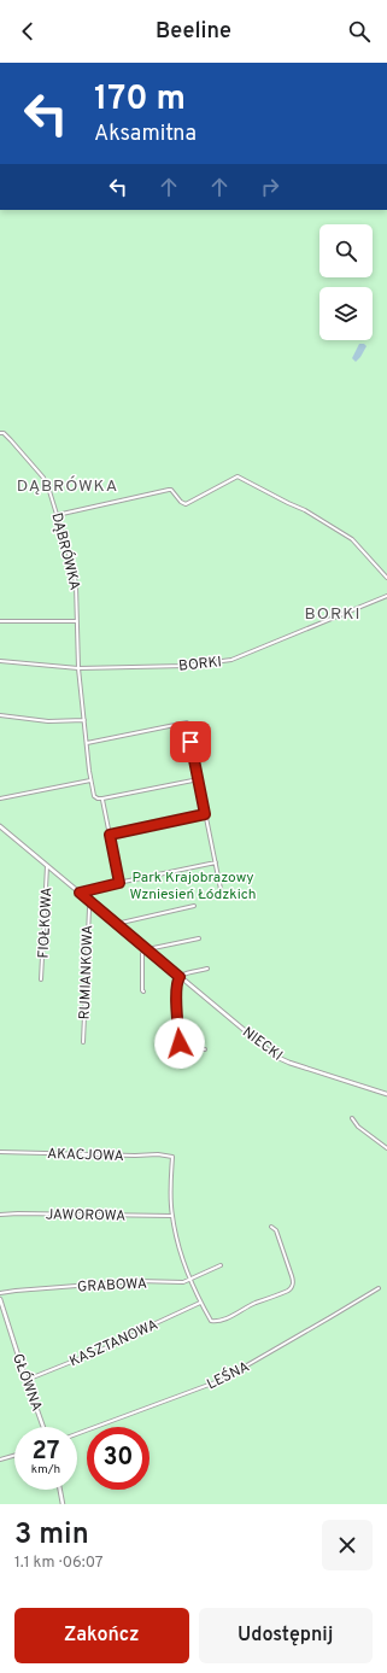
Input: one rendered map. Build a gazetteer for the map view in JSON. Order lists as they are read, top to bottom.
{
  "streets": {
    "street": [
      "DĄBRÓWKA",
      "BORKI",
      "FIOŁKOWA",
      "RUMIANKOWA",
      "NIECKI",
      "AKACJOWA",
      "JAWOROWA",
      "GRABOWA",
      "KASZTANOWA",
      "LEŚNA",
      "GŁÓWNA"
    ]
  },
  "crossings": [
    ["DĄBRÓWKA", "BORKI"],
    ["FIOŁKOWA", "NIECKI"],
    ["RUMIANKOWA", "NIECKI"],
    ["AKACJOWA", "JAWOROWA"],
    ["KASZTANOWA", "GŁÓWNA"]
  ],
  "districts": ["DĄBRÓWKA", "BORKI"],
  "parks": ["Park Krajobrazowy Wzniesień Łódzkich"],
  "page": {
    "header": "Beeline",
    "turn": ["170 m", "Aksamitna"],
    "speed": "27 km/h",
    "limit": "30",
    "heading": ["3 min", "1.1 km · 06:07"],
    "buttons": ["Zakończ", "Udostępnij"]
  }
}
